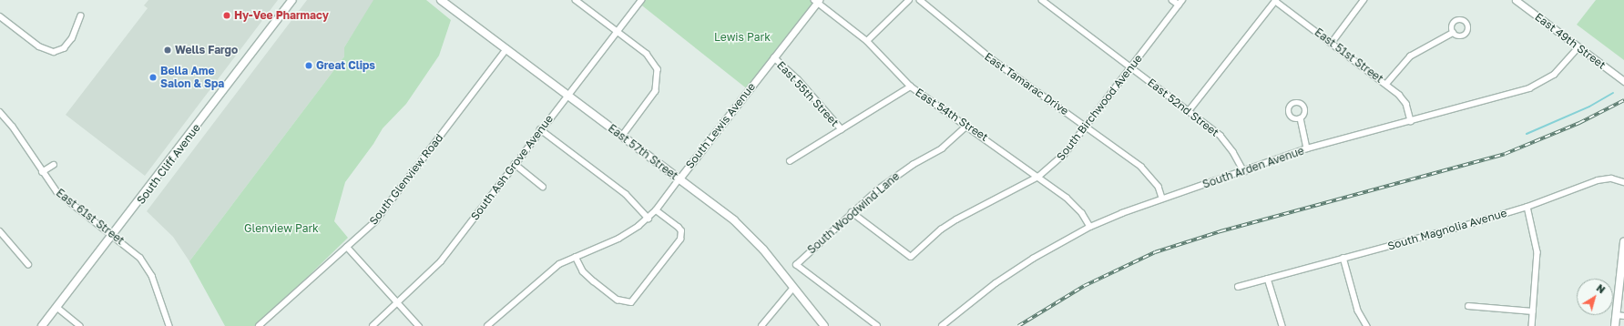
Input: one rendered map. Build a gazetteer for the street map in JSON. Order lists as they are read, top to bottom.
{
  "streets": {
    "main road": ["East 57th Street", "South Cliff Avenue"],
    "street": [
      "East 49th Street",
      "East 51st Street",
      "East Tamarac Drive",
      "East 55th Street",
      "South Birchwood Avenue",
      "East 52nd Street",
      "East 54th Street",
      "South Lewis Avenue",
      "South Ash Grove Avenue",
      "South Arden Avenue",
      "South Glenview Road",
      "South Woodwind Lane",
      "East 61st Street",
      "South Magnolia Avenue"
    ]
  },
  "crossings": [
    ["East 49th Street", "South Arden Avenue"],
    ["East 51st Street", "South Arden Avenue"],
    ["East Tamarac Drive", "South Birchwood Avenue"],
    ["East Tamarac Drive", "South Arden Avenue"],
    ["East 55th Street", "South Lewis Avenue"],
    ["South Birchwood Avenue", "East 52nd Street"],
    ["South Birchwood Avenue", "East 54th Street"],
    ["South Birchwood Avenue", "South Woodwind Lane"],
    ["East 52nd Street", "South Arden Avenue"],
    ["East 54th Street", "South Lewis Avenue"],
    ["East 54th Street", "South Arden Avenue"],
    ["East 54th Street", "South Woodwind Lane"],
    ["South Lewis Avenue", "East 57th Street"],
    ["East 57th Street", "South Ash Grove Avenue"],
    ["East 57th Street", "South Glenview Road"],
    ["South Cliff Avenue", "East 61st Street"]
  ],
  "parks": ["Lewis Park", "Glenview Park"],
  "places": [
    "Hy-Vee Pharmacy",
    "Wells Fargo",
    "Great Clips",
    "Bella Ame Salon & Spa"
  ],
  "north": "top right"
}
